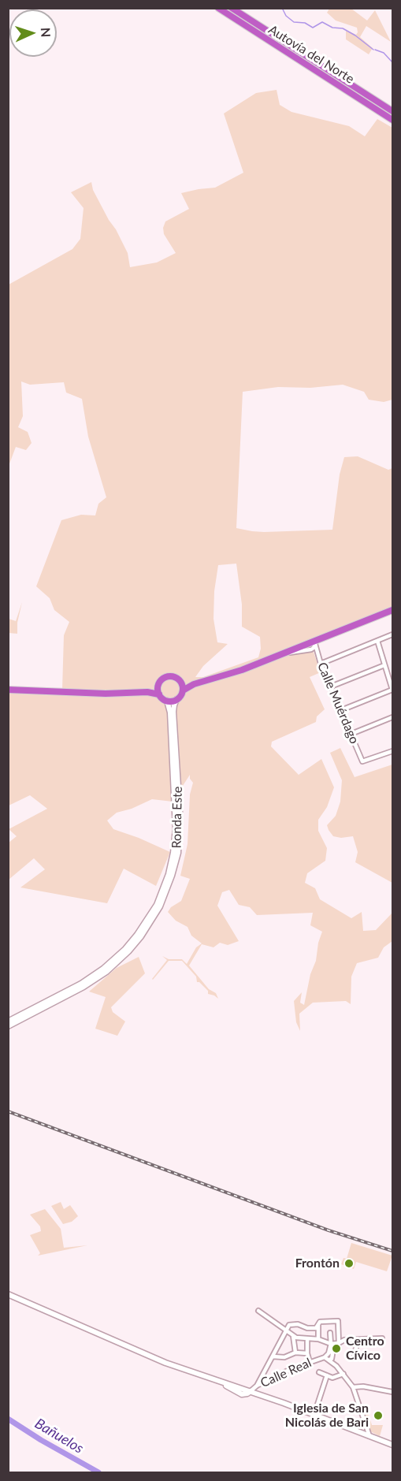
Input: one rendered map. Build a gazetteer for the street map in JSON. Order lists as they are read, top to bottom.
{
  "streets": {
    "highway": ["Autovía del Norte"],
    "main road": ["Ronda Este"],
    "street": ["Calle Muérdago", "Calle Real"]
  },
  "water": ["Bañuelos"],
  "places": ["Frontón", "Centro Cívico", "Iglesia de San Nicolás de Bari"],
  "north": "right"
}
